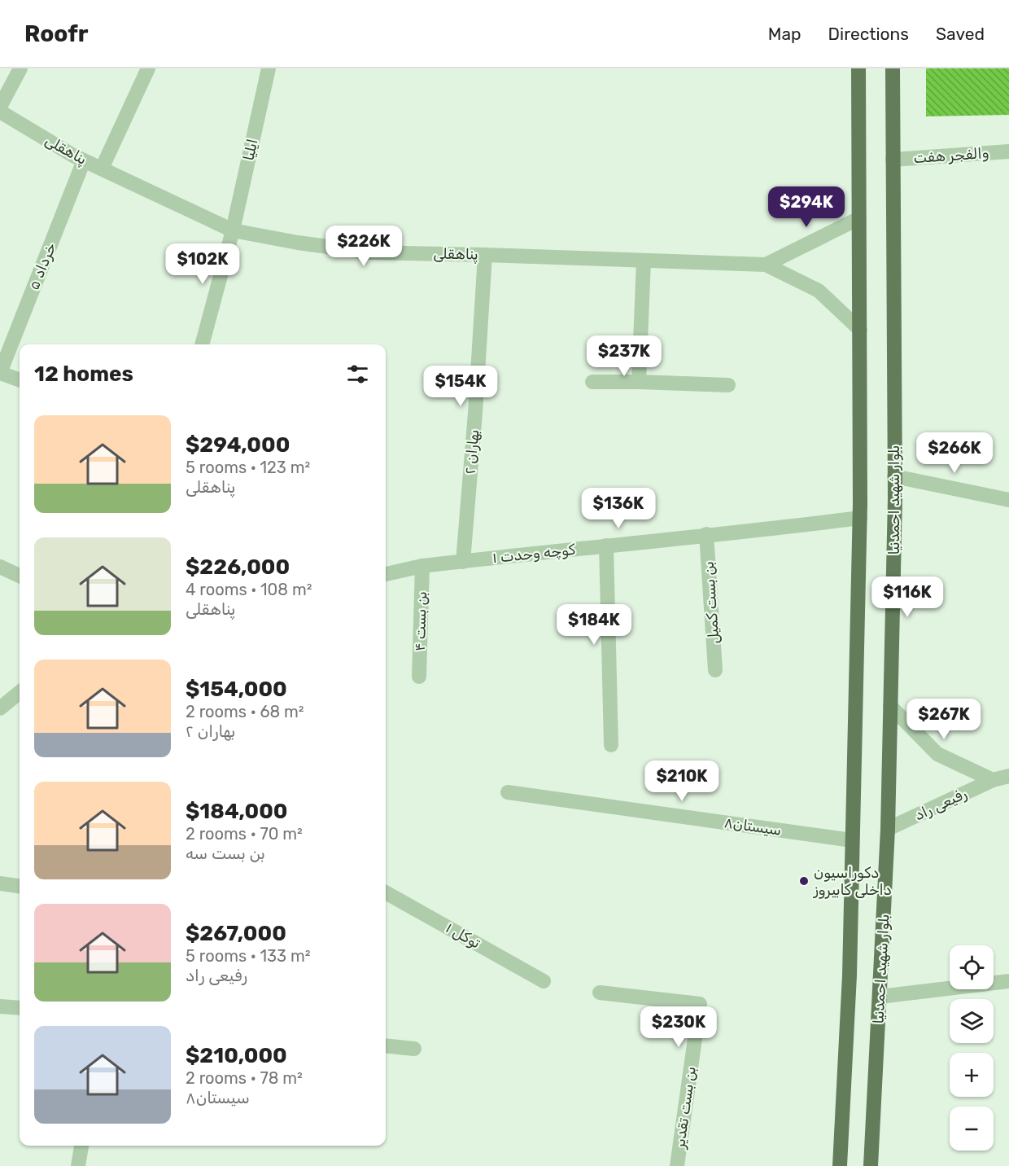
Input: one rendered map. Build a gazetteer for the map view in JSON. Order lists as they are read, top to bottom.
{
  "streets": {
    "main road": ["بلوار شهید احمدنیا"],
    "street": [
      "پناهقلی",
      "ایلیا",
      "والفجر هفت",
      "خرداد ۵",
      "بهاران ۲",
      "کوچه وحدت ۱",
      "بن بست کمیل",
      "بن بست ۴",
      "رفیعی راد",
      "سیستان۸",
      "توکل ۱",
      "بن بست تقدیر"
    ]
  },
  "crossings": [
    ["پناهقلی", "ایلیا"],
    ["پناهقلی", "خرداد ۵"],
    ["پناهقلی", "بهاران ۲"],
    ["والفجر هفت", "بلوار شهید احمدنیا"],
    ["بهاران ۲", "کوچه وحدت ۱"],
    ["بلوار شهید احمدنیا", "رفیعی راد"],
    ["کوچه وحدت ۱", "بن بست کمیل"],
    ["کوچه وحدت ۱", "بن بست ۴"]
  ],
  "places": ["دکوراسیون داخلی کابیروز"],
  "page": {
    "header": "Roofr",
    "nav": ["Map", "Directions", "Saved"],
    "price": [
      "$294K",
      "$226K",
      "$102K",
      "$237K",
      "$154K",
      "$266K",
      "$136K",
      "$116K",
      "$184K",
      "$267K",
      "$210K",
      "$230K"
    ],
    "heading": "12 homes",
    "list": [
      {
        "name": "$294,000",
        "note": "5 rooms · 123 m² · پناهقلی"
      },
      {
        "name": "$226,000",
        "note": "4 rooms · 108 m² · پناهقلی"
      },
      {
        "name": "$154,000",
        "note": "2 rooms · 68 m² · بهاران ۲"
      },
      {
        "name": "$184,000",
        "note": "2 rooms · 70 m² · بن بست سه"
      },
      {
        "name": "$267,000",
        "note": "5 rooms · 133 m² · رفیعی راد"
      },
      {
        "name": "$210,000",
        "note": "2 rooms · 78 m² · سیستان۸"
      }
    ],
    "map_buttons": ["+", "−"]
  }
}
